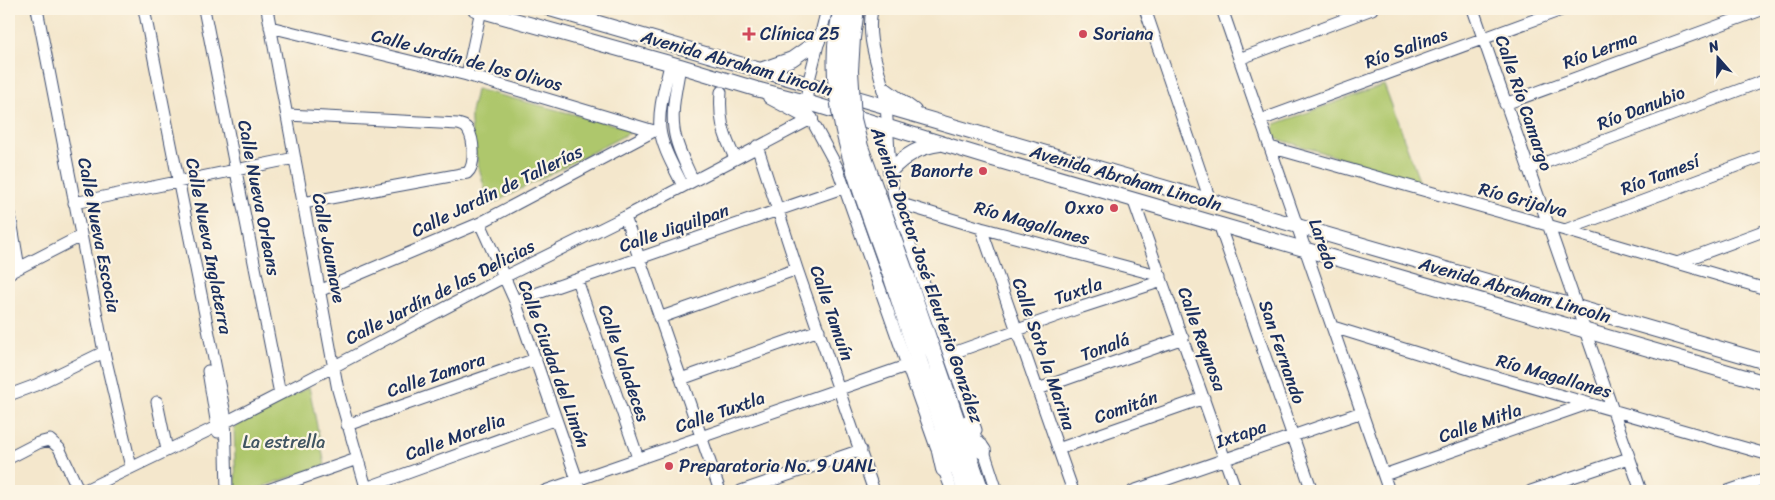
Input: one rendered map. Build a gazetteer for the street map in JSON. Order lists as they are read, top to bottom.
{
  "streets": {
    "highway": ["Avenida Doctor José Eleuterio González"],
    "main road": ["Avenida Abraham Lincoln"],
    "street": [
      "Río Salinas",
      "Río Lerma",
      "Calle Jardín de los Olivos",
      "Calle Río Camargo",
      "Río Danubio",
      "Río Tamesí",
      "Calle Jardín de Tallerías",
      "Calle Nueva Orleans",
      "Río Grijalva",
      "Río Magallanes",
      "Calle Jiquilpan",
      "Calle Nueva Escocia",
      "Laredo",
      "Calle Nueva Inglaterra",
      "Calle Jaumave",
      "Tuxtla",
      "Calle Jardín de las Delicias",
      "Calle Tamuín",
      "Calle Reynosa",
      "Tonalá",
      "San Fernando",
      "Calle Soto la Marina",
      "Calle Valadeces",
      "Calle Ciudad del Limón",
      "Calle Zamora",
      "Comitán",
      "Calle Tuxtla",
      "Calle Mitla",
      "Ixtapa",
      "Calle Morelia"
    ]
  },
  "crossings": [
    ["Río Salinas", "Calle Río Camargo"],
    ["Río Salinas", "Laredo"],
    ["Río Lerma", "Calle Río Camargo"],
    ["Calle Jardín de los Olivos", "Calle Jardín de Tallerías"],
    ["Calle Jardín de los Olivos", "Calle Jaumave"],
    ["Avenida Abraham Lincoln", "Calle Río Camargo"],
    ["Avenida Abraham Lincoln", "Laredo"],
    ["Avenida Abraham Lincoln", "Calle Reynosa"],
    ["Avenida Abraham Lincoln", "San Fernando"],
    ["Calle Río Camargo", "Río Danubio"],
    ["Calle Río Camargo", "Río Grijalva"],
    ["Calle Río Camargo", "Río Magallanes"],
    ["Río Tamesí", "Río Grijalva"],
    ["Calle Jardín de Tallerías", "Calle Jaumave"],
    ["Calle Jardín de Tallerías", "Calle Ciudad del Limón"],
    ["Calle Nueva Orleans", "Calle Jardín de las Delicias"],
    ["Río Grijalva", "Laredo"],
    ["Río Magallanes", "Laredo"],
    ["Río Magallanes", "Tuxtla"],
    ["Río Magallanes", "Calle Reynosa"],
    ["Río Magallanes", "Calle Soto la Marina"],
    ["Río Magallanes", "Calle Mitla"],
    ["Calle Jiquilpan", "Calle Tamuín"],
    ["Calle Jiquilpan", "Calle Valadeces"],
    ["Calle Jiquilpan", "Calle Ciudad del Limón"],
    ["Calle Nueva Escocia", "Calle Jardín de las Delicias"],
    ["Laredo", "Calle Mitla"],
    ["Laredo", "Ixtapa"],
    ["Calle Nueva Inglaterra", "Calle Jardín de las Delicias"],
    ["Calle Jaumave", "Calle Jardín de las Delicias"],
    ["Calle Jaumave", "Calle Zamora"],
    ["Calle Jaumave", "Calle Morelia"],
    ["Avenida Doctor José Eleuterio González", "Calle Tuxtla"],
    ["Tuxtla", "Calle Reynosa"],
    ["Tuxtla", "Calle Soto la Marina"],
    ["Calle Jardín de las Delicias", "Calle Tamuín"],
    ["Calle Jardín de las Delicias", "Calle Ciudad del Limón"],
    ["Calle Tamuín", "Calle Tuxtla"],
    ["Calle Reynosa", "Tonalá"],
    ["Calle Reynosa", "Comitán"],
    ["Calle Reynosa", "Ixtapa"],
    ["Tonalá", "Calle Soto la Marina"],
    ["San Fernando", "Ixtapa"],
    ["Calle Soto la Marina", "Comitán"],
    ["Calle Valadeces", "Calle Tuxtla"],
    ["Calle Ciudad del Limón", "Calle Zamora"],
    ["Calle Ciudad del Limón", "Calle Tuxtla"],
    ["Calle Ciudad del Limón", "Calle Morelia"]
  ],
  "parks": ["La estrella"],
  "places": {
    "health": ["Clínica 25"],
    "other": [
      "Soriana",
      "Banorte",
      "Oxxo",
      "Preparatoria No. 9 UANL"
    ]
  },
  "north": "top"
}
